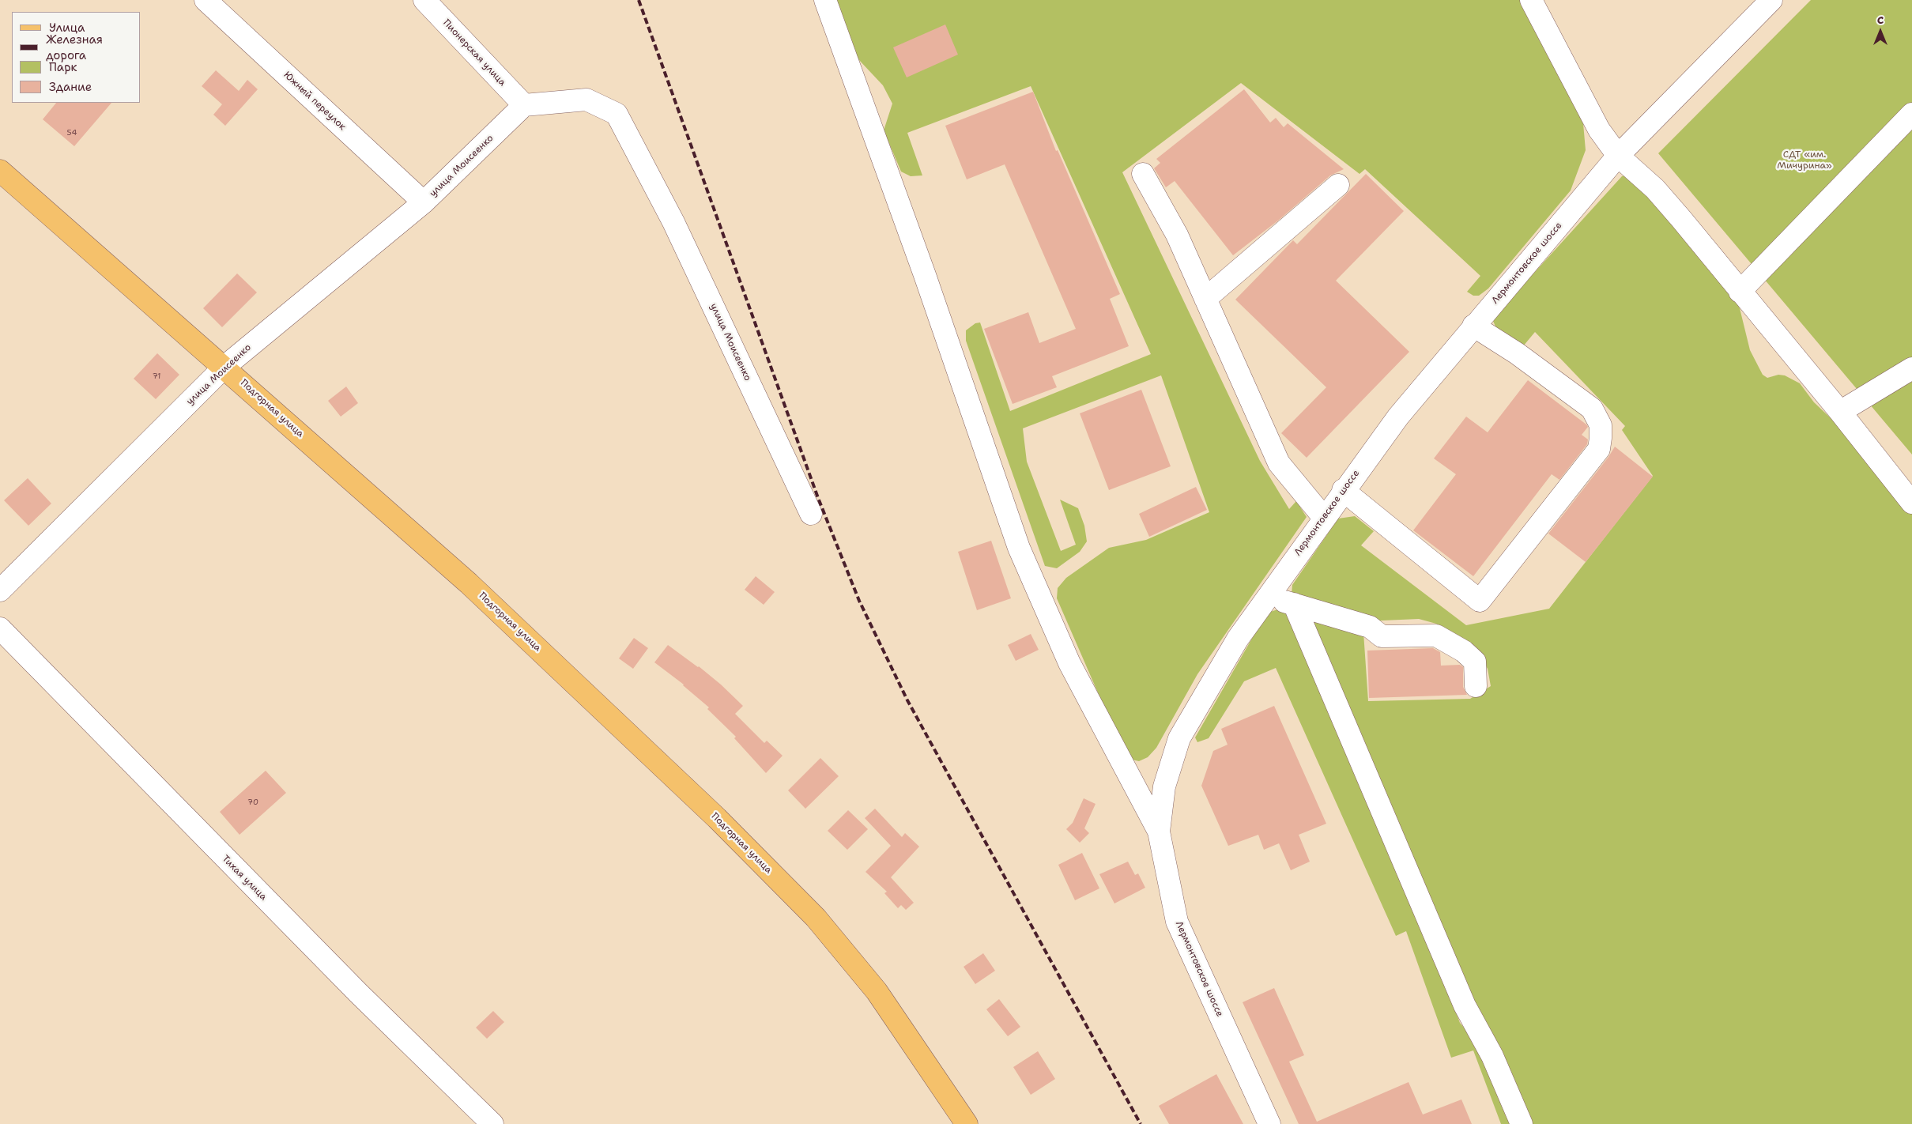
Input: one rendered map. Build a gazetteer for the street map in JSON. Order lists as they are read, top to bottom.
{
  "streets": {
    "main road": ["Подгорная улица"],
    "street": [
      "Пионерская улица",
      "Южный переулок",
      "улица Моисеенко",
      "Лермонтовское шоссе",
      "Тихая улица"
    ]
  },
  "crossings": [
    ["Пионерская улица", "улица Моисеенко"],
    ["Южный переулок", "улица Моисеенко"],
    ["улица Моисеенко", "Подгорная улица"]
  ],
  "parks": ["СДТ «им. Мичурина»"],
  "house_numbers": ["54", "71", "70"],
  "legend": [
    "Улица",
    "Железная дорога",
    "Парк",
    "Здание"
  ],
  "north": "top"
}
